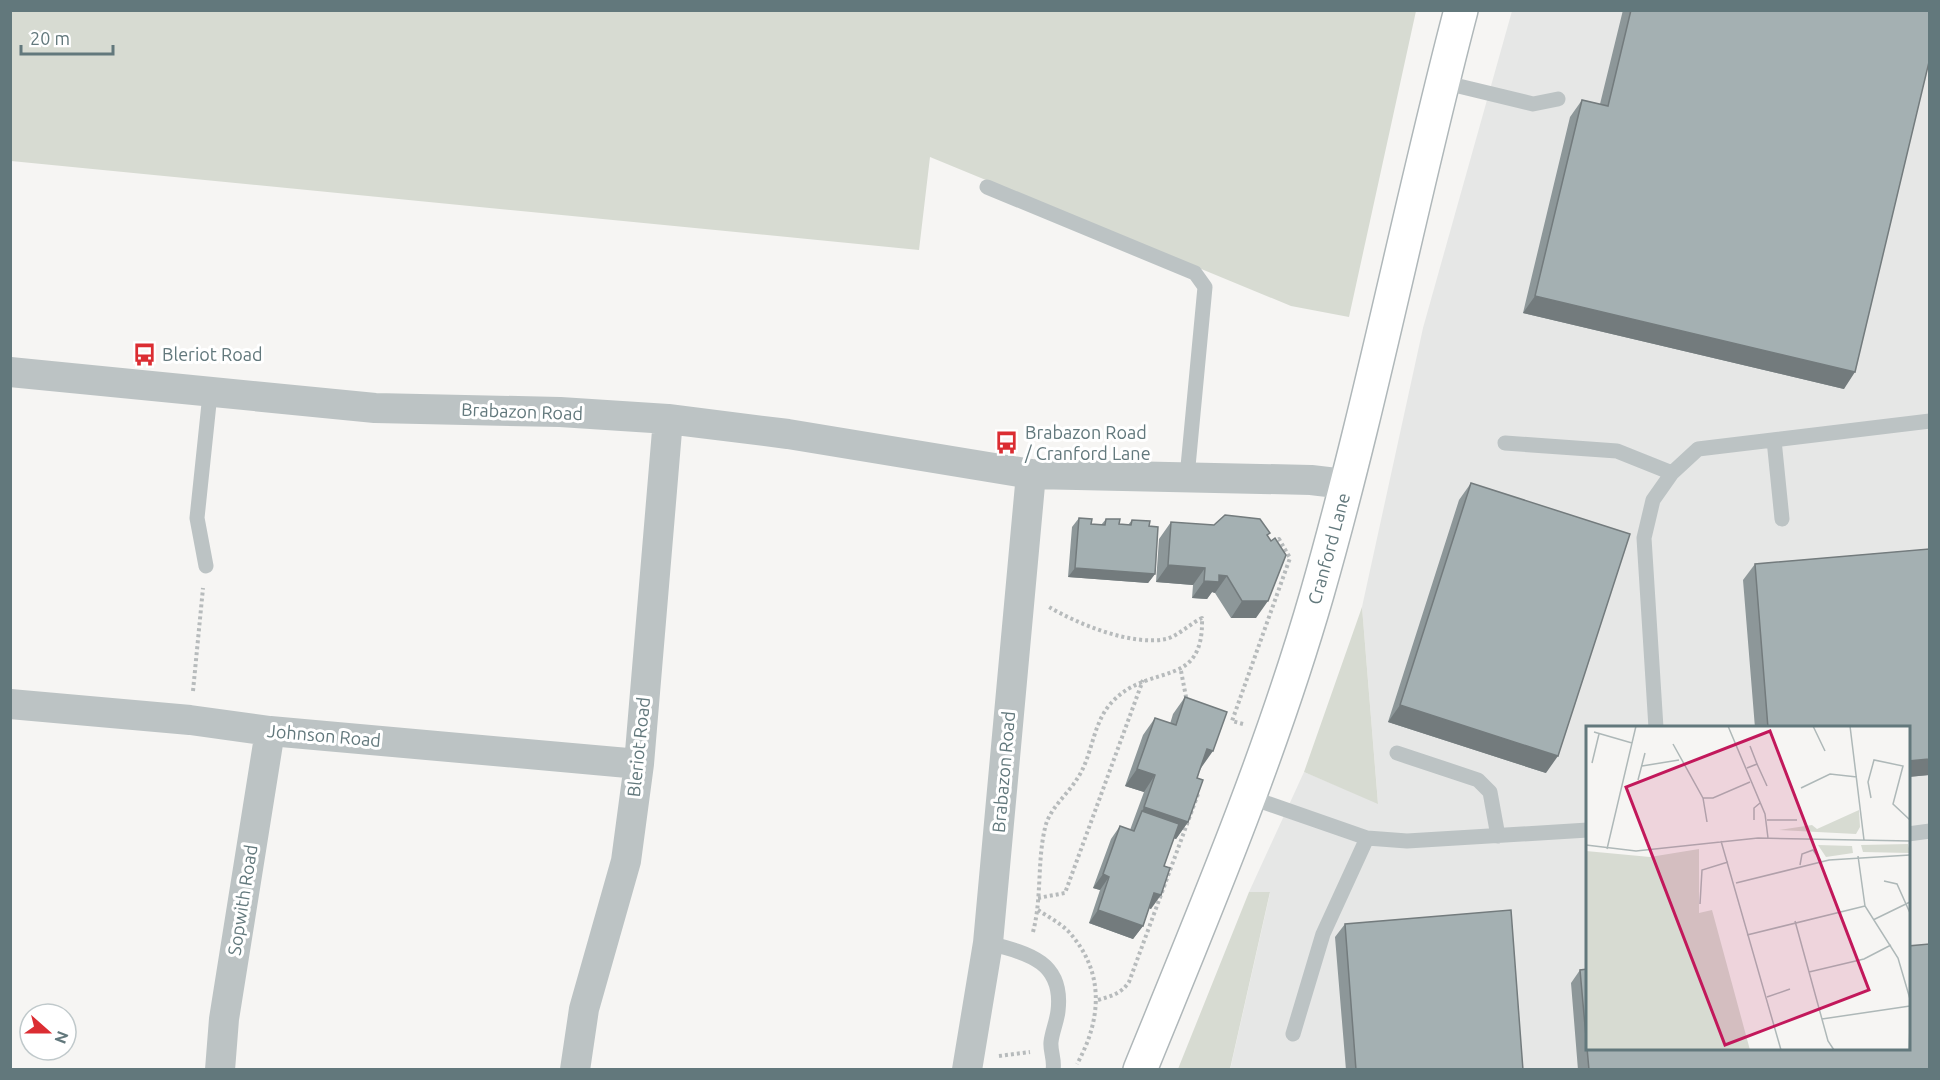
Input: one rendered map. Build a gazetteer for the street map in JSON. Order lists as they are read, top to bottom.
{
  "streets": {
    "street": [
      "Brabazon Road",
      "Cranford Lane",
      "Johnson Road",
      "Bleriot Road",
      "Sopwith Road"
    ]
  },
  "crossings": [
    ["Brabazon Road", "Cranford Lane"],
    ["Brabazon Road", "Bleriot Road"],
    ["Johnson Road", "Bleriot Road"],
    ["Johnson Road", "Sopwith Road"]
  ],
  "places": {
    "bus stop": ["Bleriot Road", "Brabazon Road / Cranford Lane"]
  },
  "scale_bar": "20 m",
  "north": "right"
}
